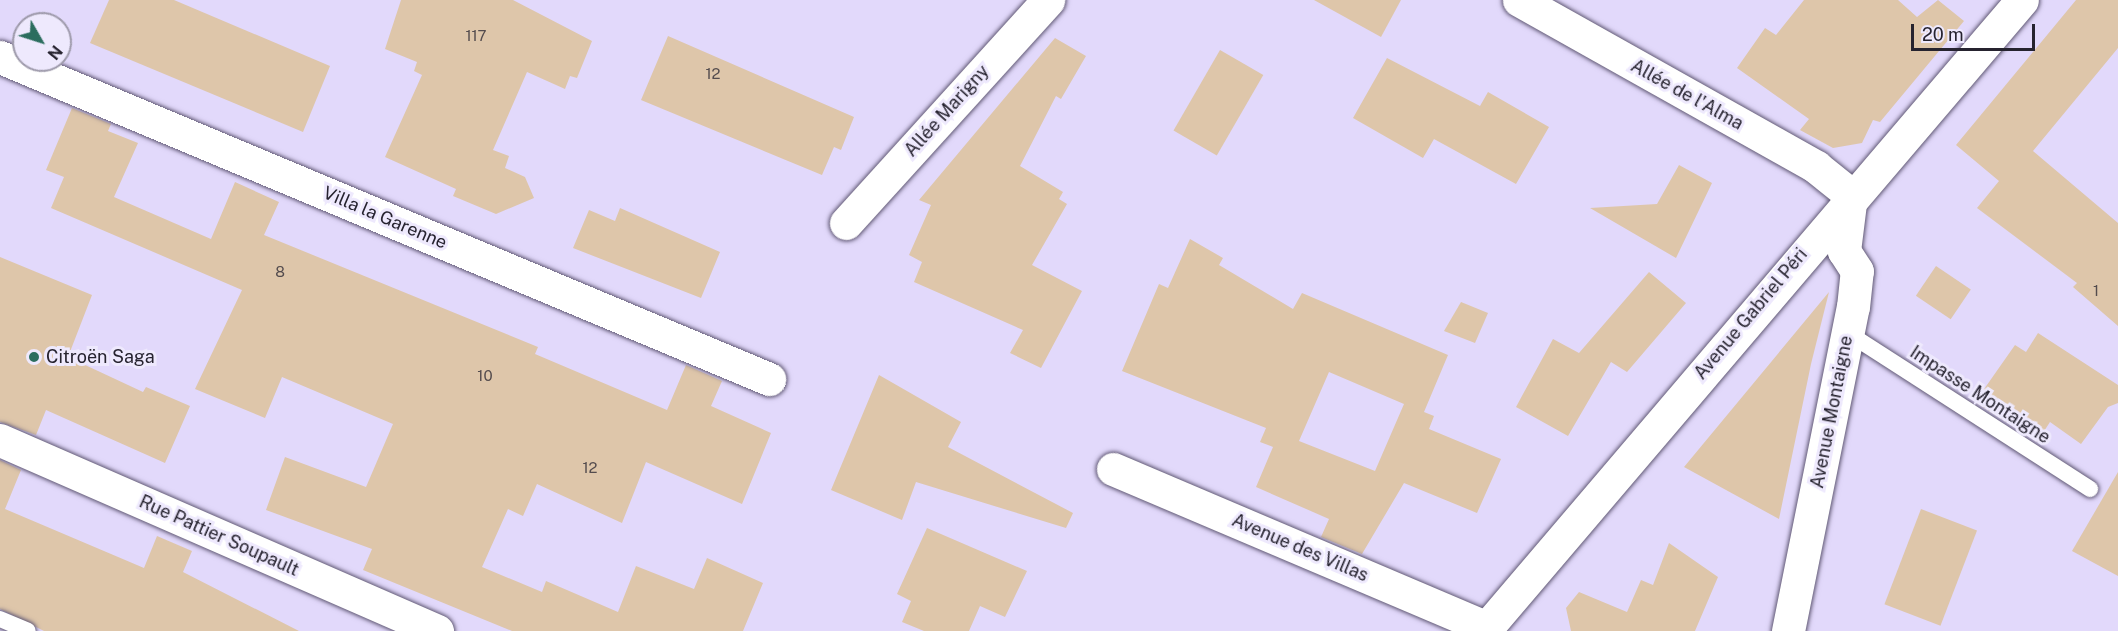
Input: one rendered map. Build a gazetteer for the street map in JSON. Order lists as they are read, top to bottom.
{
  "streets": {
    "street": [
      "Allée de l'Alma",
      "Allée Marigny",
      "Villa la Garenne",
      "Avenue Gabriel Péri",
      "Avenue Montaigne",
      "Rue Pattier Soupault",
      "Avenue des Villas"
    ],
    "lane": ["Impasse Montaigne"]
  },
  "crossings": [
    ["Allée de l'Alma", "Avenue Gabriel Péri"],
    ["Allée de l'Alma", "Avenue Montaigne"],
    ["Avenue Gabriel Péri", "Avenue Montaigne"],
    ["Avenue Gabriel Péri", "Avenue des Villas"],
    ["Impasse Montaigne", "Avenue Montaigne"]
  ],
  "places": ["Citroën Saga"],
  "house_numbers": [
    "117",
    "12",
    "8",
    "1",
    "10",
    "12"
  ],
  "scale_bar": "20 m",
  "north": "bottom right"
}
